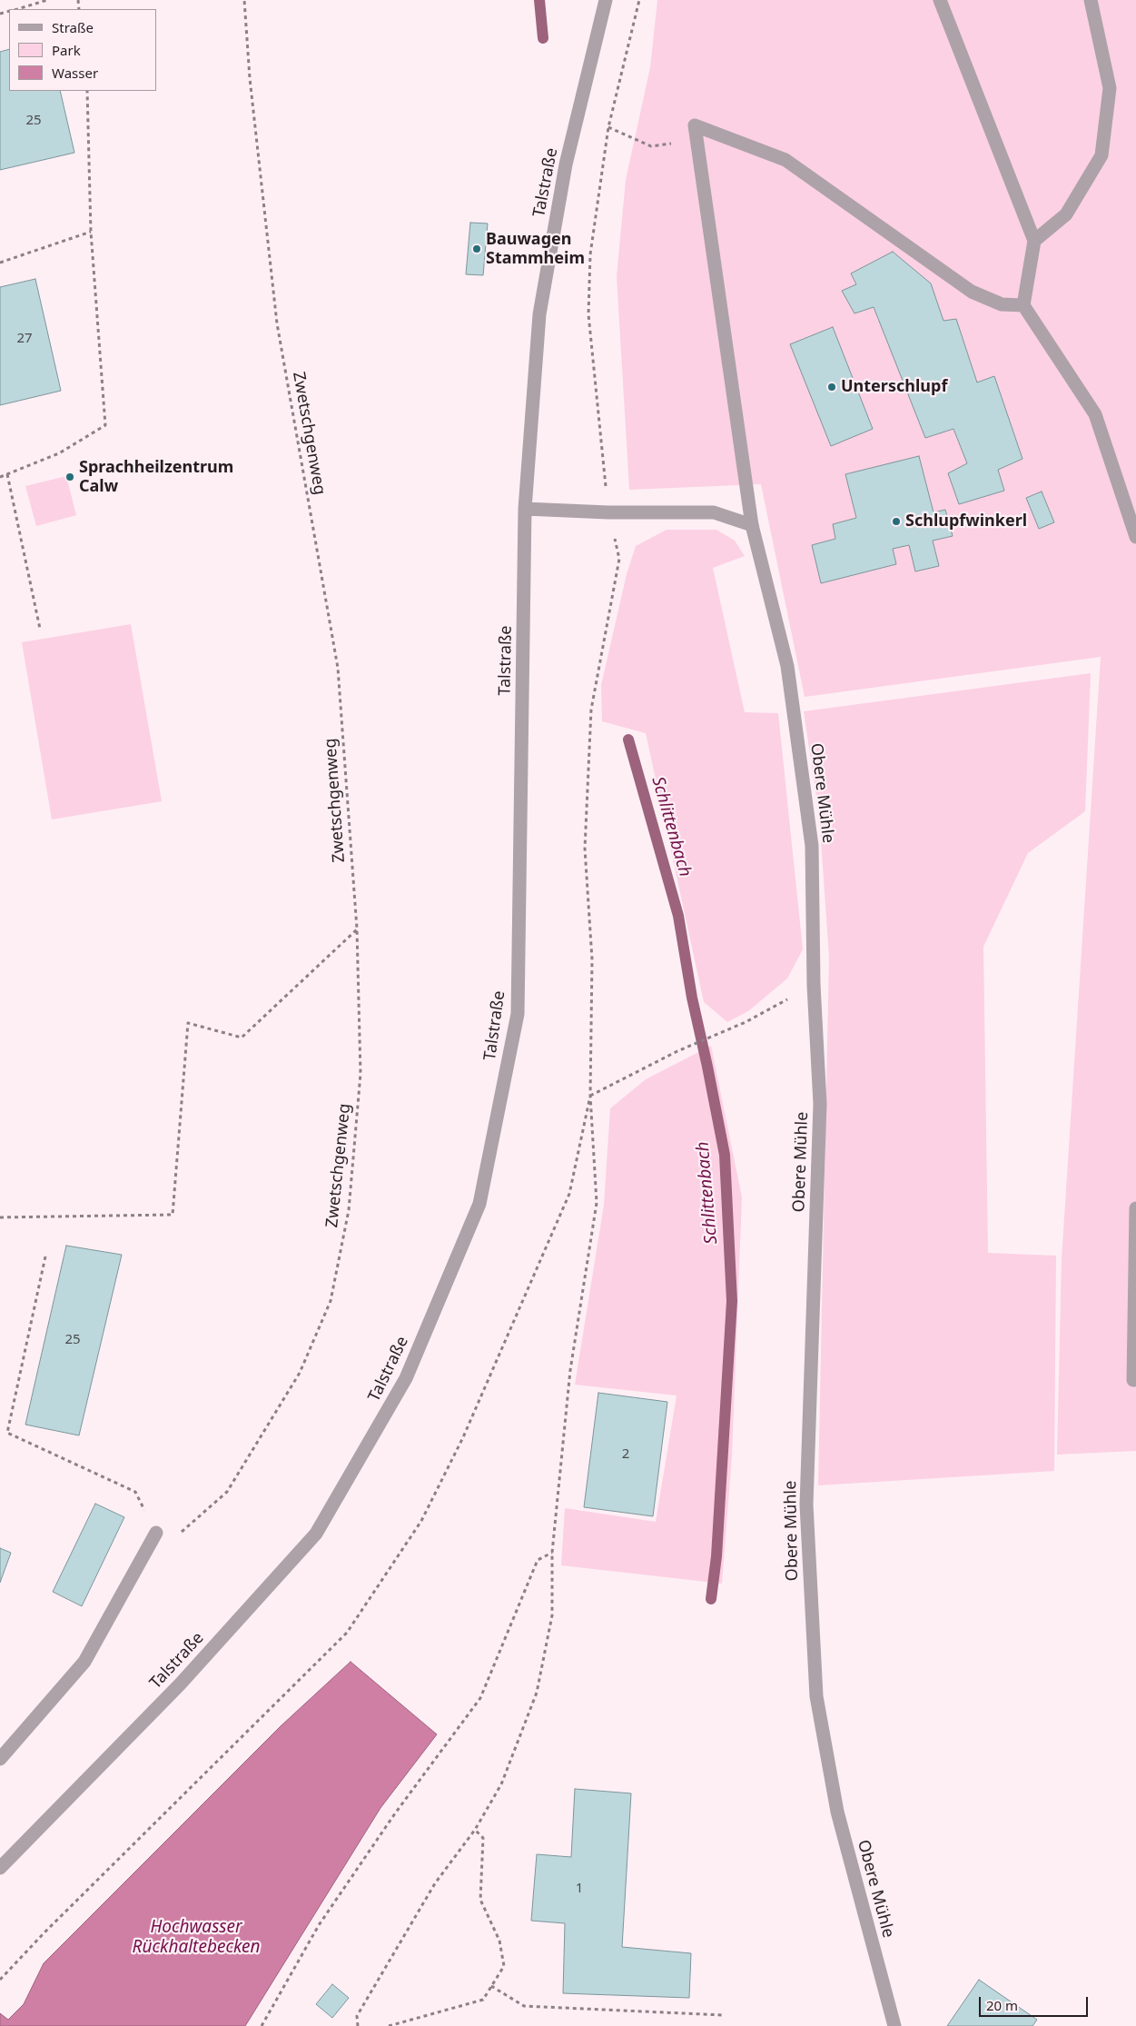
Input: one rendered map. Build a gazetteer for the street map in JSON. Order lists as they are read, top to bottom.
{
  "streets": {
    "street": ["Talstraße", "Obere Mühle"],
    "path": ["Zwetschgenweg"]
  },
  "water": ["Schlittenbach", "Hochwasser Rückhaltebecken"],
  "places": [
    "Bauwagen Stammheim",
    "Unterschlupf",
    "Sprachheilzentrum Calw",
    "Schlupfwinkerl"
  ],
  "house_numbers": [
    "25",
    "27",
    "25",
    "2",
    "1"
  ],
  "legend": ["Straße", "Park", "Wasser"],
  "scale_bar": "20 m"
}
